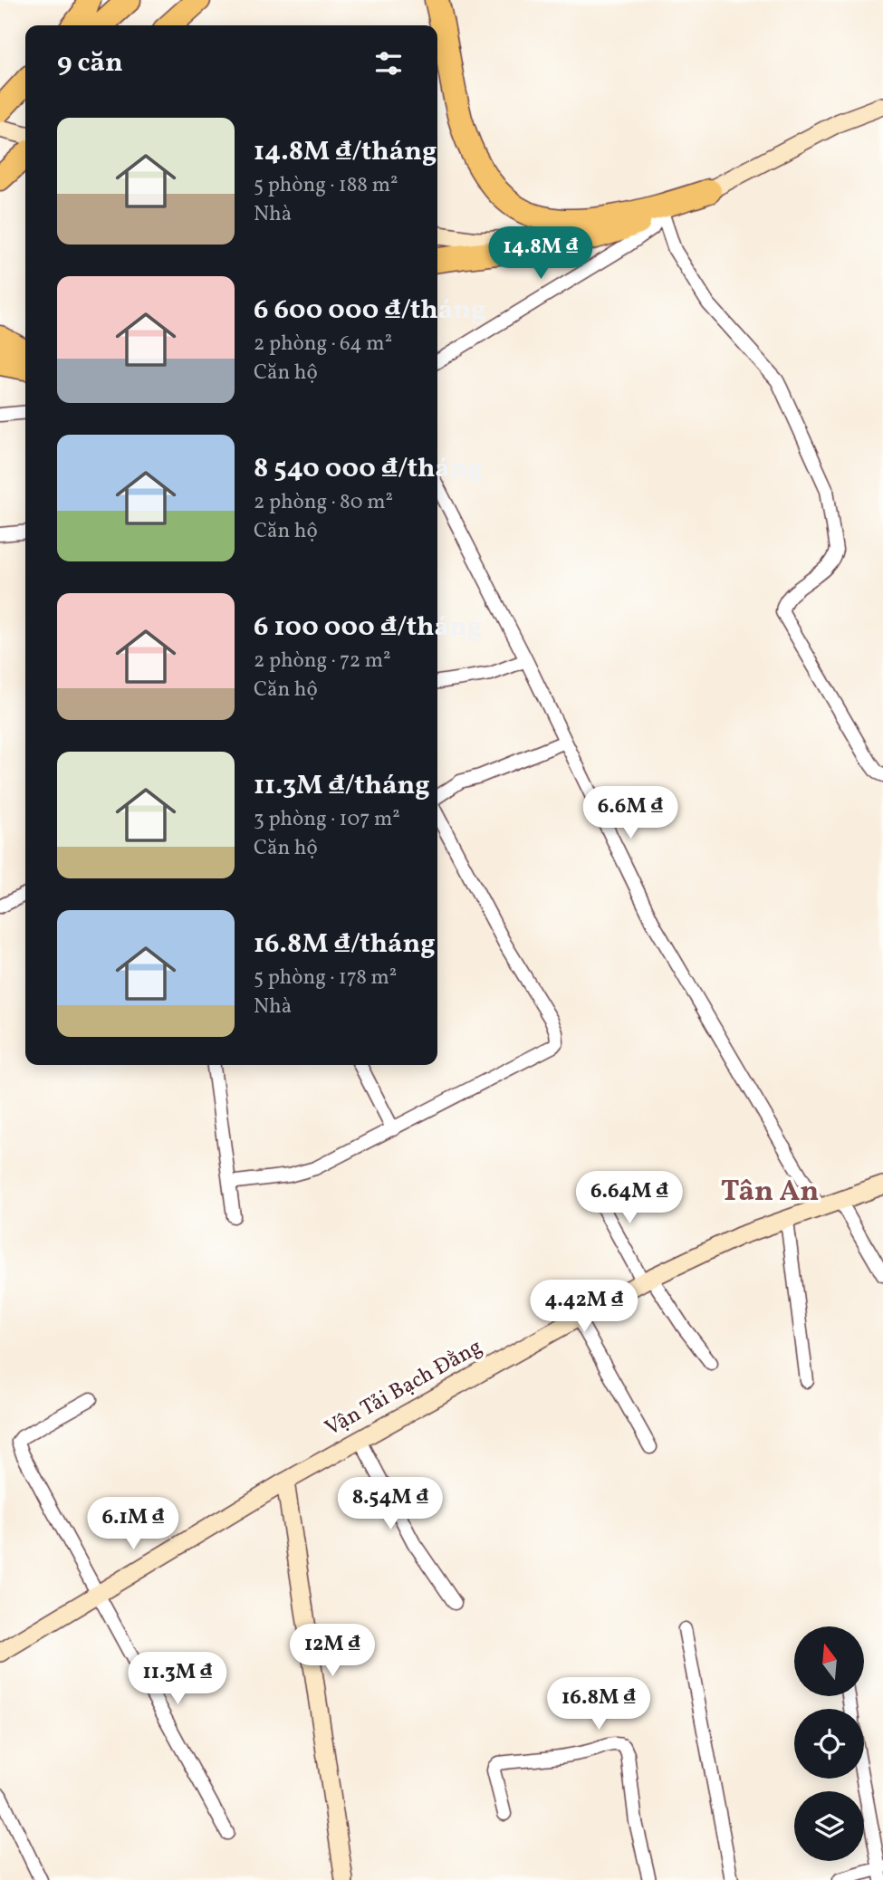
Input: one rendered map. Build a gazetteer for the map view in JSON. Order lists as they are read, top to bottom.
{
  "streets": {
    "street": ["Vận Tải Bạch Đằng"]
  },
  "districts": ["Tân An"],
  "north": "top",
  "page": {
    "heading": "9 căn",
    "list": [
      {
        "name": "14.8M ₫/tháng",
        "note": "5 phòng · 188 m² · Nhà"
      },
      {
        "name": "6 600 000 ₫/tháng",
        "note": "2 phòng · 64 m² · Căn hộ"
      },
      {
        "name": "8 540 000 ₫/tháng",
        "note": "2 phòng · 80 m² · Căn hộ"
      },
      {
        "name": "6 100 000 ₫/tháng",
        "note": "2 phòng · 72 m² · Căn hộ"
      },
      {
        "name": "11.3M ₫/tháng",
        "note": "3 phòng · 107 m² · Căn hộ"
      },
      {
        "name": "16.8M ₫/tháng",
        "note": "5 phòng · 178 m² · Nhà"
      }
    ],
    "price": [
      "14.8M ₫",
      "6.6M ₫",
      "6.64M ₫",
      "4.42M ₫",
      "8.54M ₫",
      "6.1M ₫",
      "12M ₫",
      "11.3M ₫",
      "16.8M ₫"
    ]
  }
}
